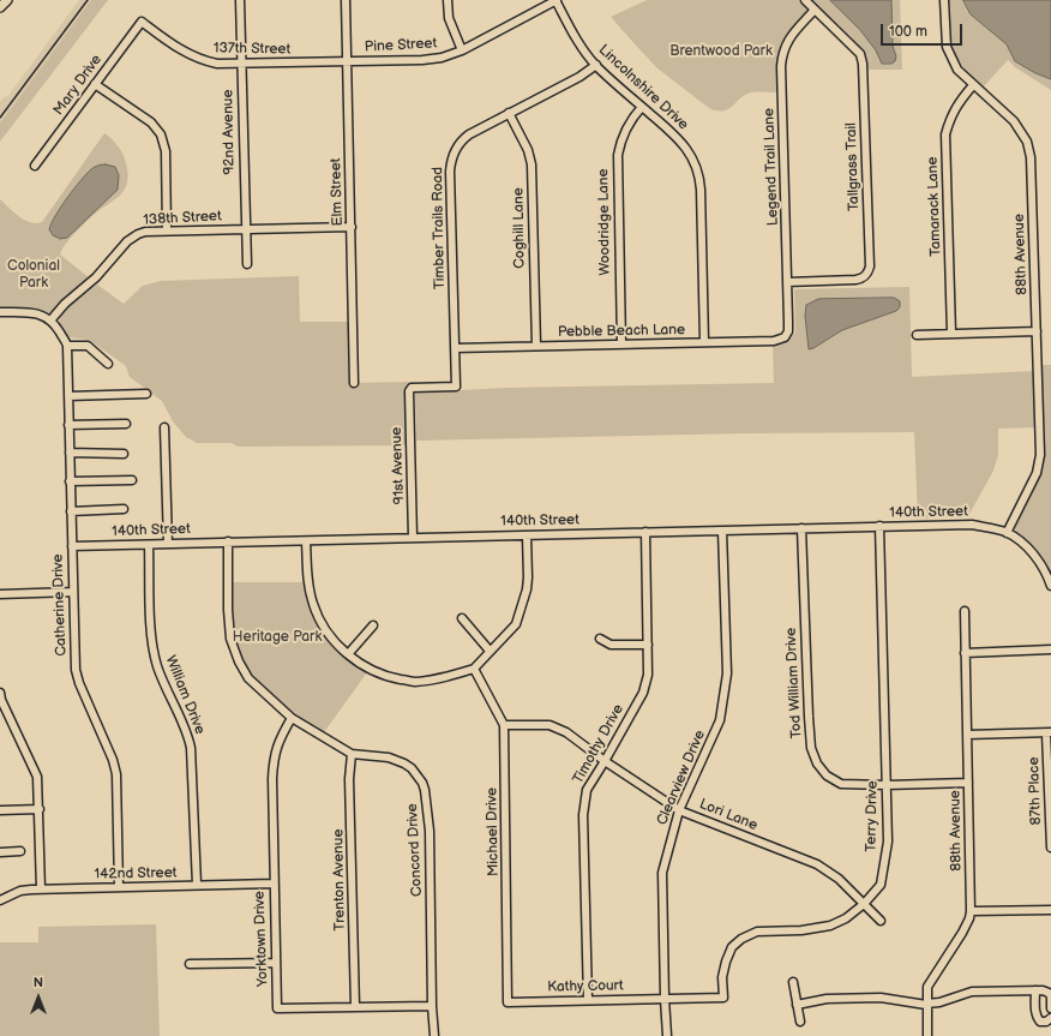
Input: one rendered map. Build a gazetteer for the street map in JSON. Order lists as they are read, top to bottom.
{
  "streets": {
    "street": [
      "Pine Street",
      "137th Street",
      "Mary Drive",
      "Lincolnshire Drive",
      "92nd Avenue",
      "Legend Trail Lane",
      "Tallgrass Trail",
      "Elm Street",
      "Tamarack Lane",
      "138th Street",
      "Woodridge Lane",
      "Timber Trails Road",
      "Coghill Lane",
      "88th Avenue",
      "Pebble Beach Lane",
      "91st Avenue",
      "140th Street",
      "Catherine Drive",
      "Tod William Drive",
      "William Drive",
      "Timothy Drive",
      "Clearview Drive",
      "87th Place",
      "Lori Lane",
      "Terry Drive",
      "Michael Drive",
      "Concord Drive",
      "142nd Street",
      "Trenton Avenue",
      "Yorktown Drive",
      "Kathy Court"
    ]
  },
  "crossings": [
    ["Pine Street", "137th Street"],
    ["Pine Street", "Lincolnshire Drive"],
    ["Pine Street", "Elm Street"],
    ["137th Street", "Mary Drive"],
    ["137th Street", "92nd Avenue"],
    ["137th Street", "Elm Street"],
    ["Lincolnshire Drive", "Woodridge Lane"],
    ["Lincolnshire Drive", "Timber Trails Road"],
    ["Lincolnshire Drive", "Pebble Beach Lane"],
    ["92nd Avenue", "138th Street"],
    ["Legend Trail Lane", "Tallgrass Trail"],
    ["Legend Trail Lane", "Pebble Beach Lane"],
    ["Elm Street", "138th Street"],
    ["Tamarack Lane", "88th Avenue"],
    ["138th Street", "Catherine Drive"],
    ["Woodridge Lane", "Pebble Beach Lane"],
    ["Timber Trails Road", "Coghill Lane"],
    ["Timber Trails Road", "Pebble Beach Lane"],
    ["Timber Trails Road", "91st Avenue"],
    ["Coghill Lane", "Pebble Beach Lane"],
    ["88th Avenue", "140th Street"],
    ["88th Avenue", "Tod William Drive"],
    ["91st Avenue", "140th Street"],
    ["140th Street", "Catherine Drive"],
    ["140th Street", "Tod William Drive"],
    ["140th Street", "William Drive"],
    ["140th Street", "Timothy Drive"],
    ["140th Street", "Clearview Drive"],
    ["140th Street", "Terry Drive"],
    ["140th Street", "Concord Drive"],
    ["Catherine Drive", "142nd Street"],
    ["Tod William Drive", "Terry Drive"],
    ["William Drive", "142nd Street"],
    ["Timothy Drive", "Lori Lane"],
    ["Timothy Drive", "Kathy Court"],
    ["Clearview Drive", "Lori Lane"],
    ["Clearview Drive", "Terry Drive"],
    ["Clearview Drive", "Kathy Court"],
    ["Lori Lane", "Terry Drive"],
    ["Lori Lane", "Michael Drive"],
    ["Terry Drive", "Kathy Court"],
    ["Michael Drive", "Kathy Court"],
    ["Concord Drive", "Trenton Avenue"],
    ["Concord Drive", "Yorktown Drive"],
    ["142nd Street", "Yorktown Drive"],
    ["Trenton Avenue", "Yorktown Drive"]
  ],
  "parks": ["Brentwood Park", "Colonial Park", "Heritage Park"],
  "scale_bar": "100 m",
  "north": "top"
}
